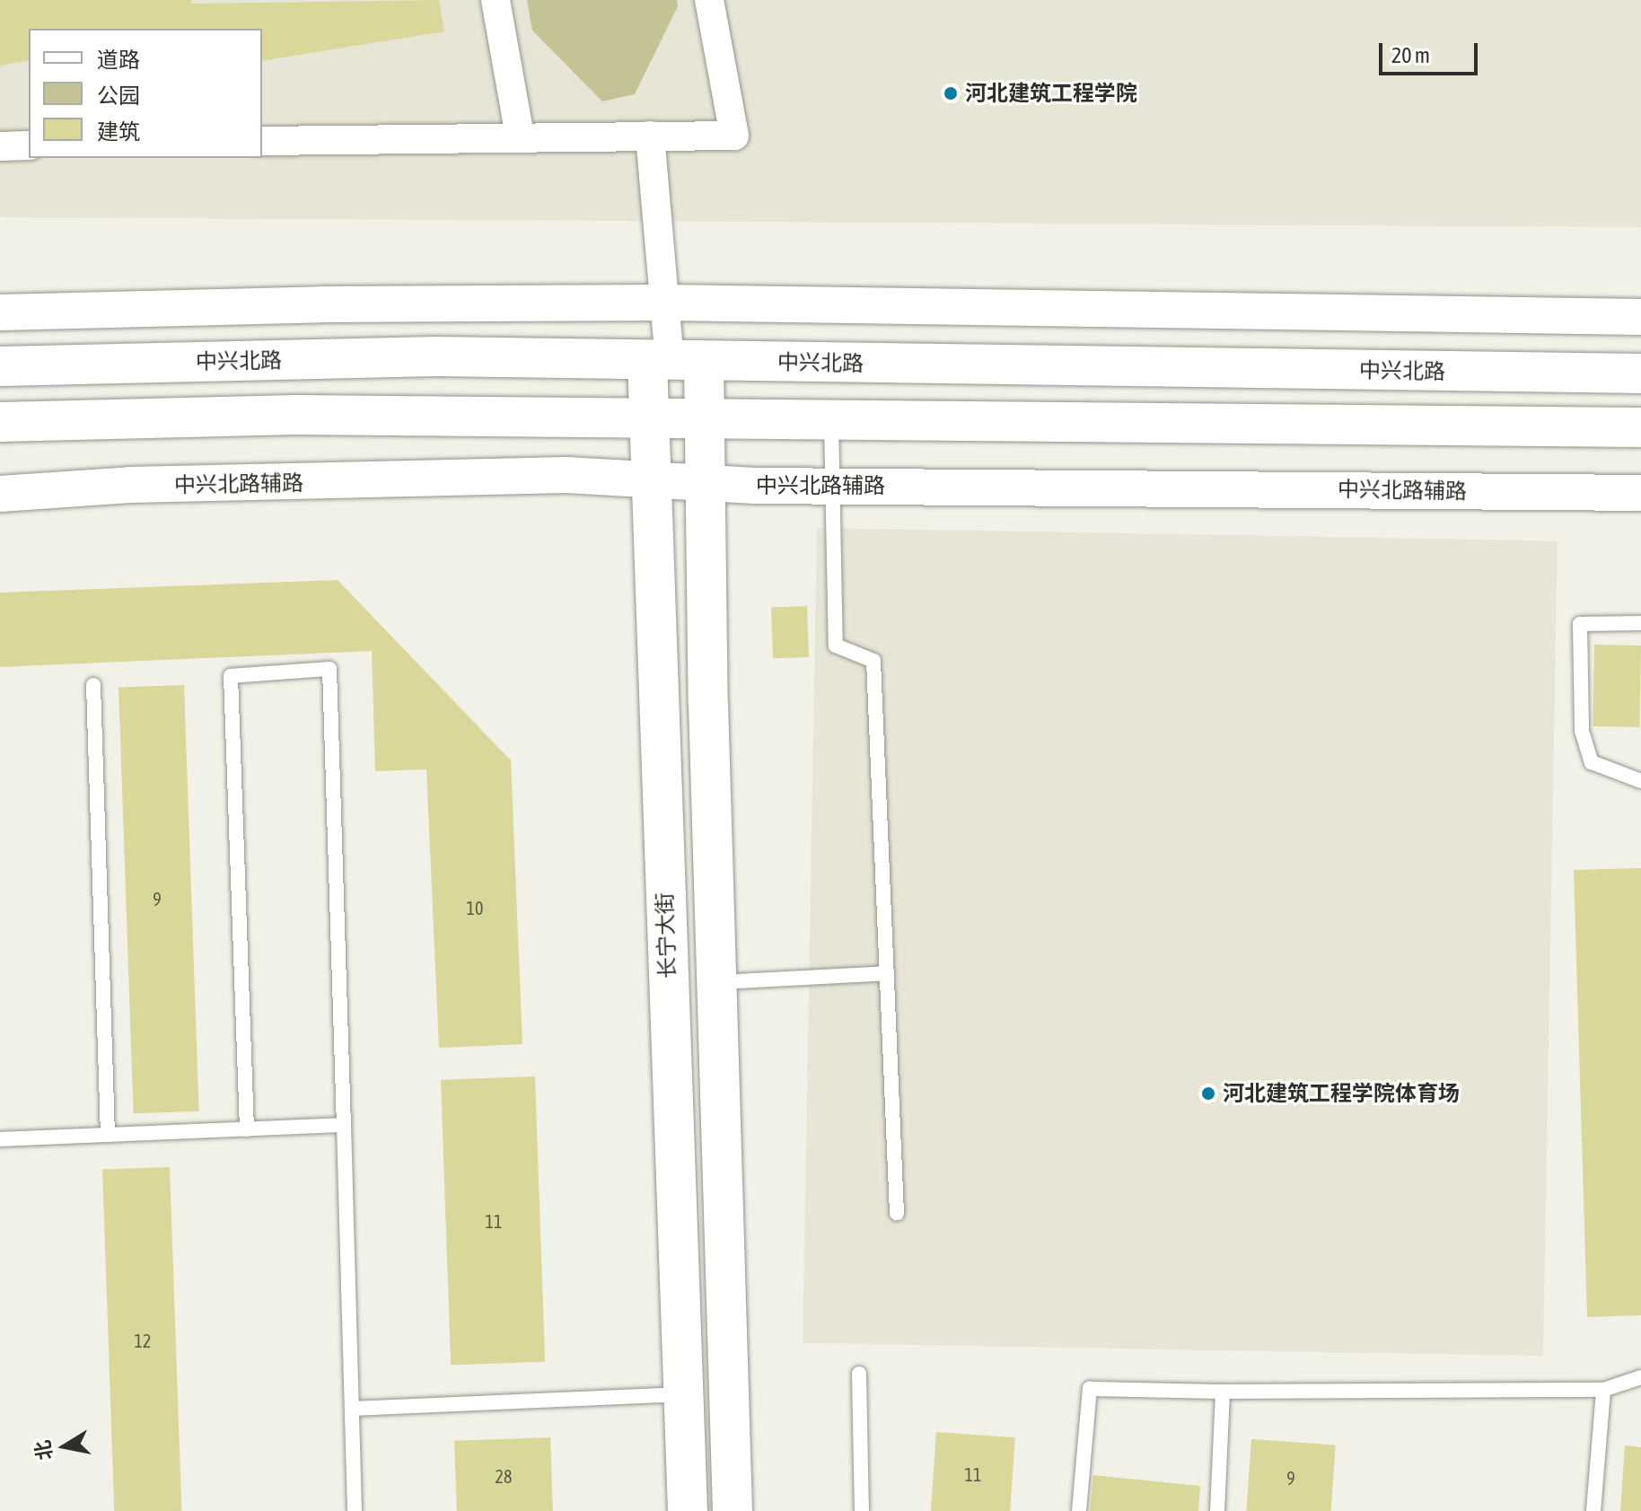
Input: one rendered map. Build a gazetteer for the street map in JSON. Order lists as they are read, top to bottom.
{
  "streets": {
    "main road": ["中兴北路", "长宁大街"],
    "street": ["中兴北路辅路"]
  },
  "crossings": [
    ["中兴北路", "长宁大街"],
    ["中兴北路辅路", "长宁大街"]
  ],
  "places": ["河北建筑工程学院", "河北建筑工程学院体育场"],
  "house_numbers": [
    "9",
    "10",
    "11",
    "12",
    "11",
    "28",
    "9"
  ],
  "legend": ["道路", "公园", "建筑"],
  "scale_bar": "20 m",
  "north": "left"
}
